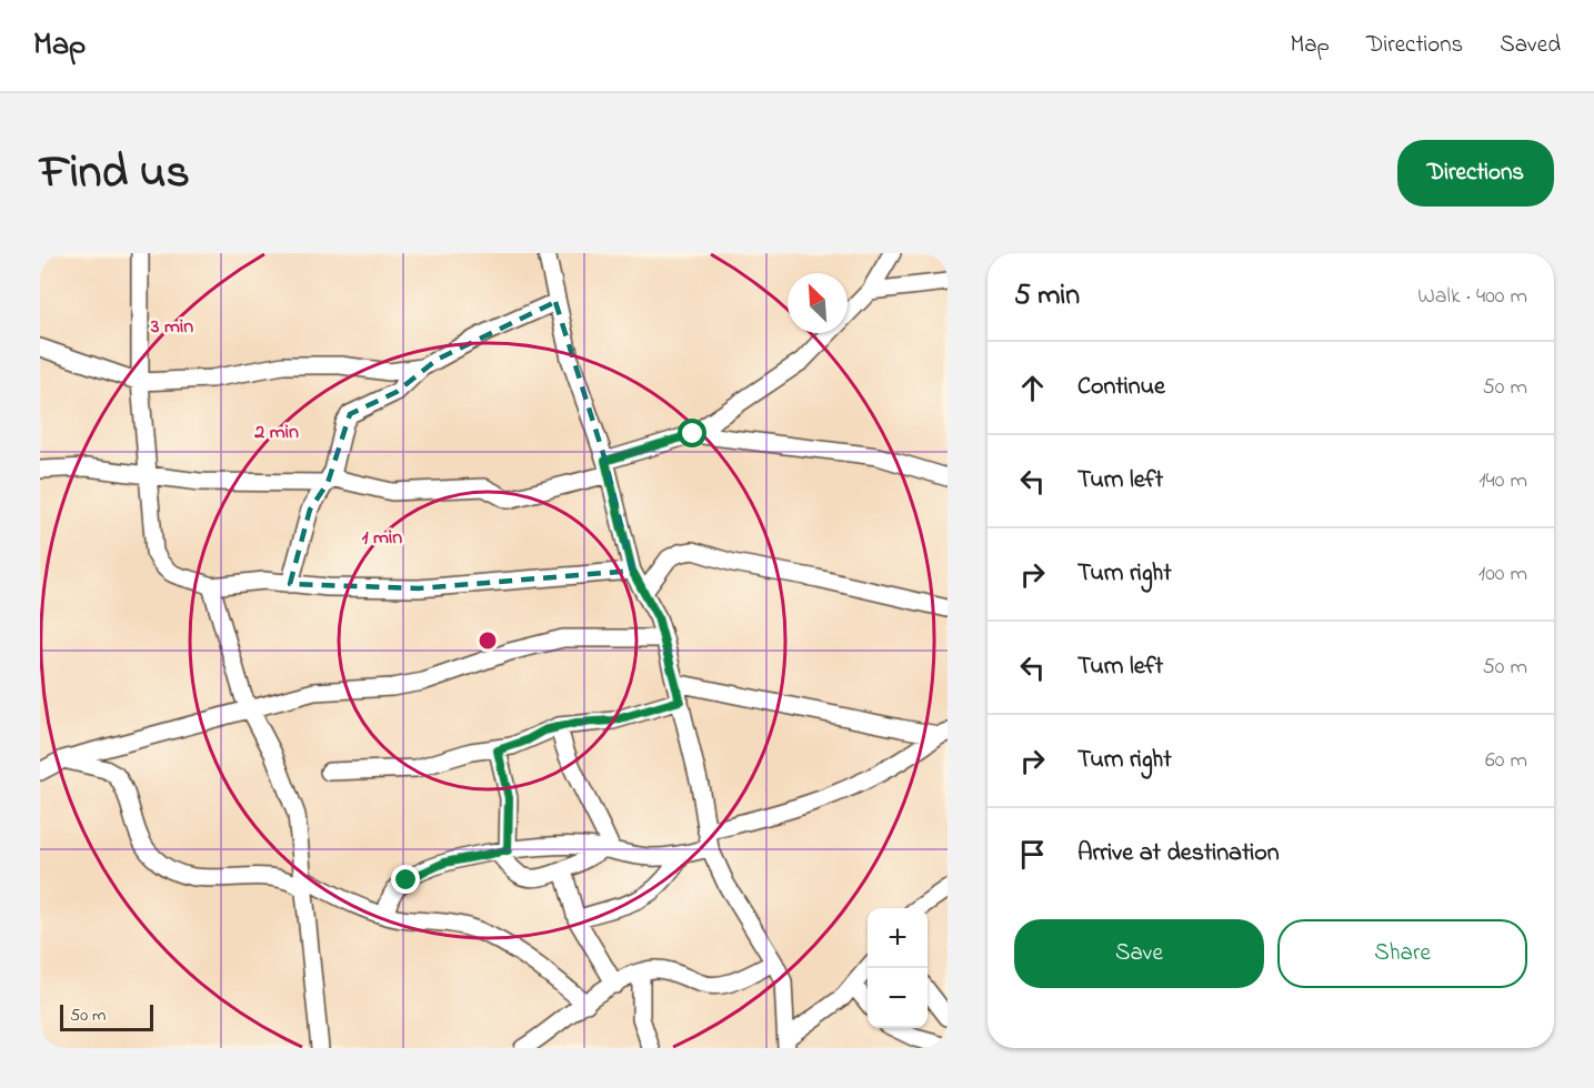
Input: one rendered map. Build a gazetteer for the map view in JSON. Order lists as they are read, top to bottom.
{
  "scale_bar": "50 m",
  "north": "top left",
  "page": {
    "header": "Map",
    "nav": ["Map", "Directions", "Saved"],
    "title": "Find us",
    "buttons": [
      "Directions",
      ["Save", "Share"]
    ],
    "heading": ["5 min", "Walk · 400 m"],
    "list": [
      ["Continue", "50 m"],
      ["Turn left", "140 m"],
      ["Turn right", "100 m"],
      ["Turn left", "50 m"],
      ["Turn right", "60 m"],
      "Arrive at destination"
    ],
    "map_buttons": ["+", "−"],
    "scale": "50 m"
  },
  "rings": ["3 min", "2 min", "1 min"]
}
